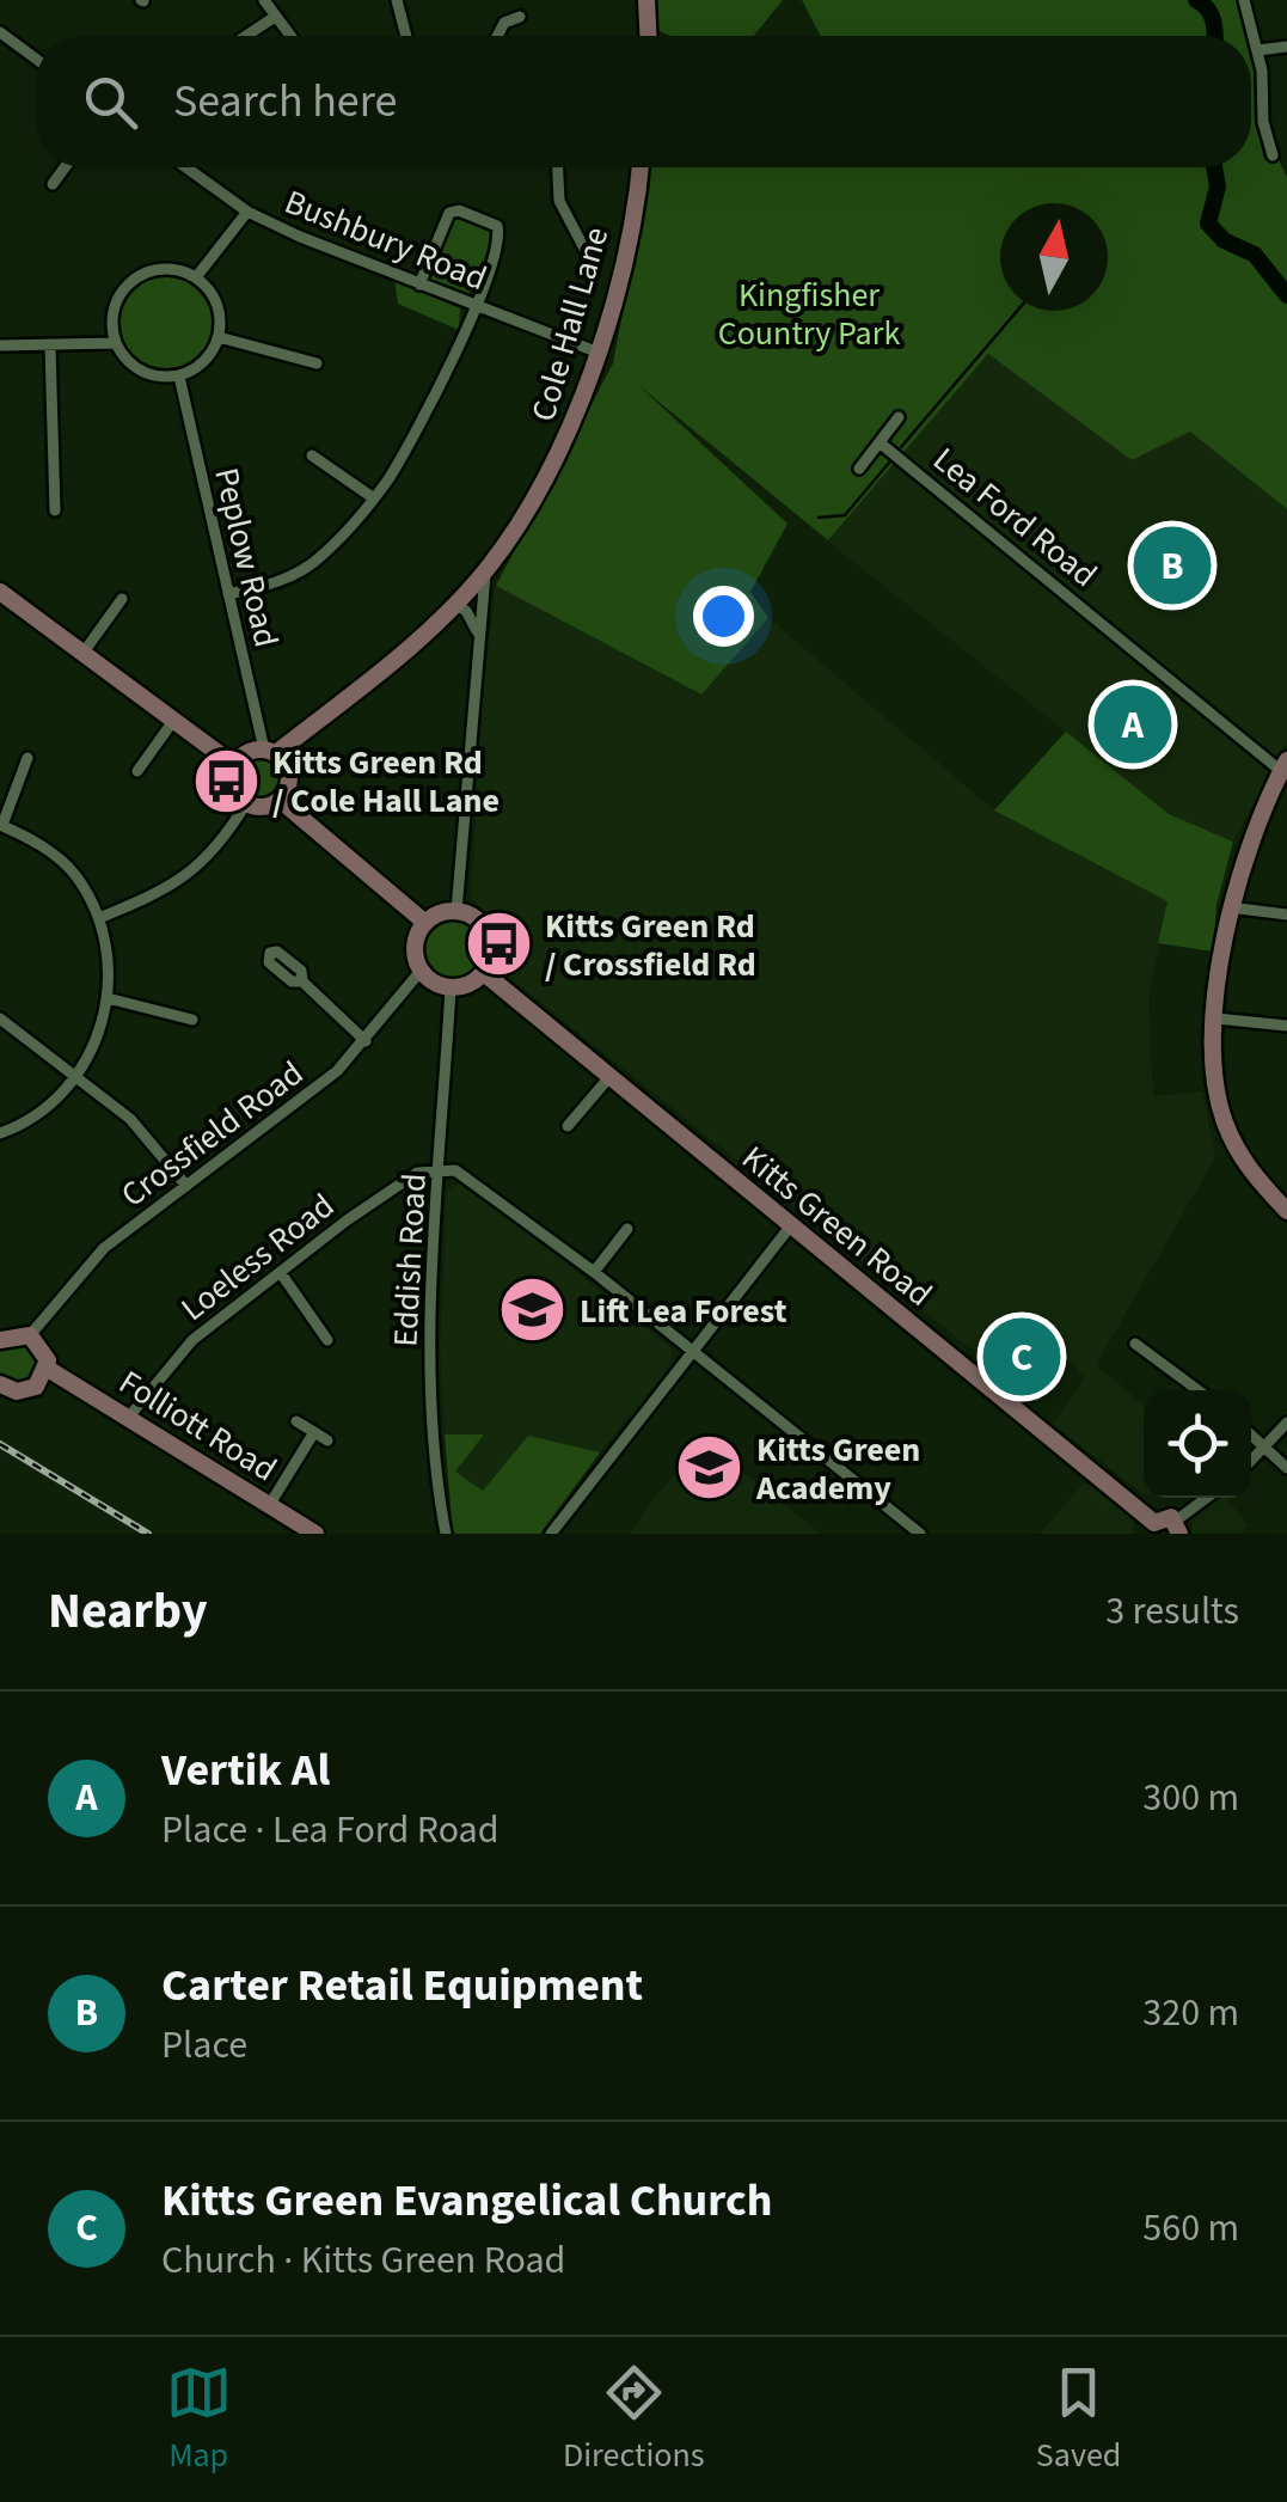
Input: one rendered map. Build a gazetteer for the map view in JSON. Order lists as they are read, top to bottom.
{
  "streets": {
    "street": [
      "Bushbury Road",
      "Cole Hall Lane",
      "Lea Ford Road",
      "Peplow Road",
      "Crossfield Road",
      "Kitts Green Road",
      "Loeless Road",
      "Eddish Road",
      "Folliott Road"
    ]
  },
  "crossings": [
    ["Bushbury Road", "Cole Hall Lane"],
    ["Cole Hall Lane", "Peplow Road"],
    ["Crossfield Road", "Kitts Green Road"],
    ["Crossfield Road", "Eddish Road"],
    ["Kitts Green Road", "Eddish Road"],
    ["Loeless Road", "Eddish Road"],
    ["Loeless Road", "Folliott Road"]
  ],
  "parks": ["Kingfisher Country Park"],
  "places": {
    "bus stop": ["Kitts Green Rd / Cole Hall Lane", "Kitts Green Rd / Crossfield Rd"],
    "school or university": ["Lift Lea Forest", "Kitts Green Academy"]
  },
  "north": "top",
  "page": {
    "search": "Search here",
    "pins": ["B", "A", "C"],
    "heading": ["Nearby", "3 results"],
    "list": [
      {
        "mark": "A",
        "name": "Vertik Al",
        "note": "Place · Lea Ford Road",
        "value": "300 m"
      },
      {
        "mark": "B",
        "name": "Carter Retail Equipment",
        "note": "Place",
        "value": "320 m"
      },
      {
        "mark": "C",
        "name": "Kitts Green Evangelical Church",
        "note": "Church · Kitts Green Road",
        "value": "560 m"
      }
    ],
    "nav": ["Map", "Directions", "Saved"]
  }
}
